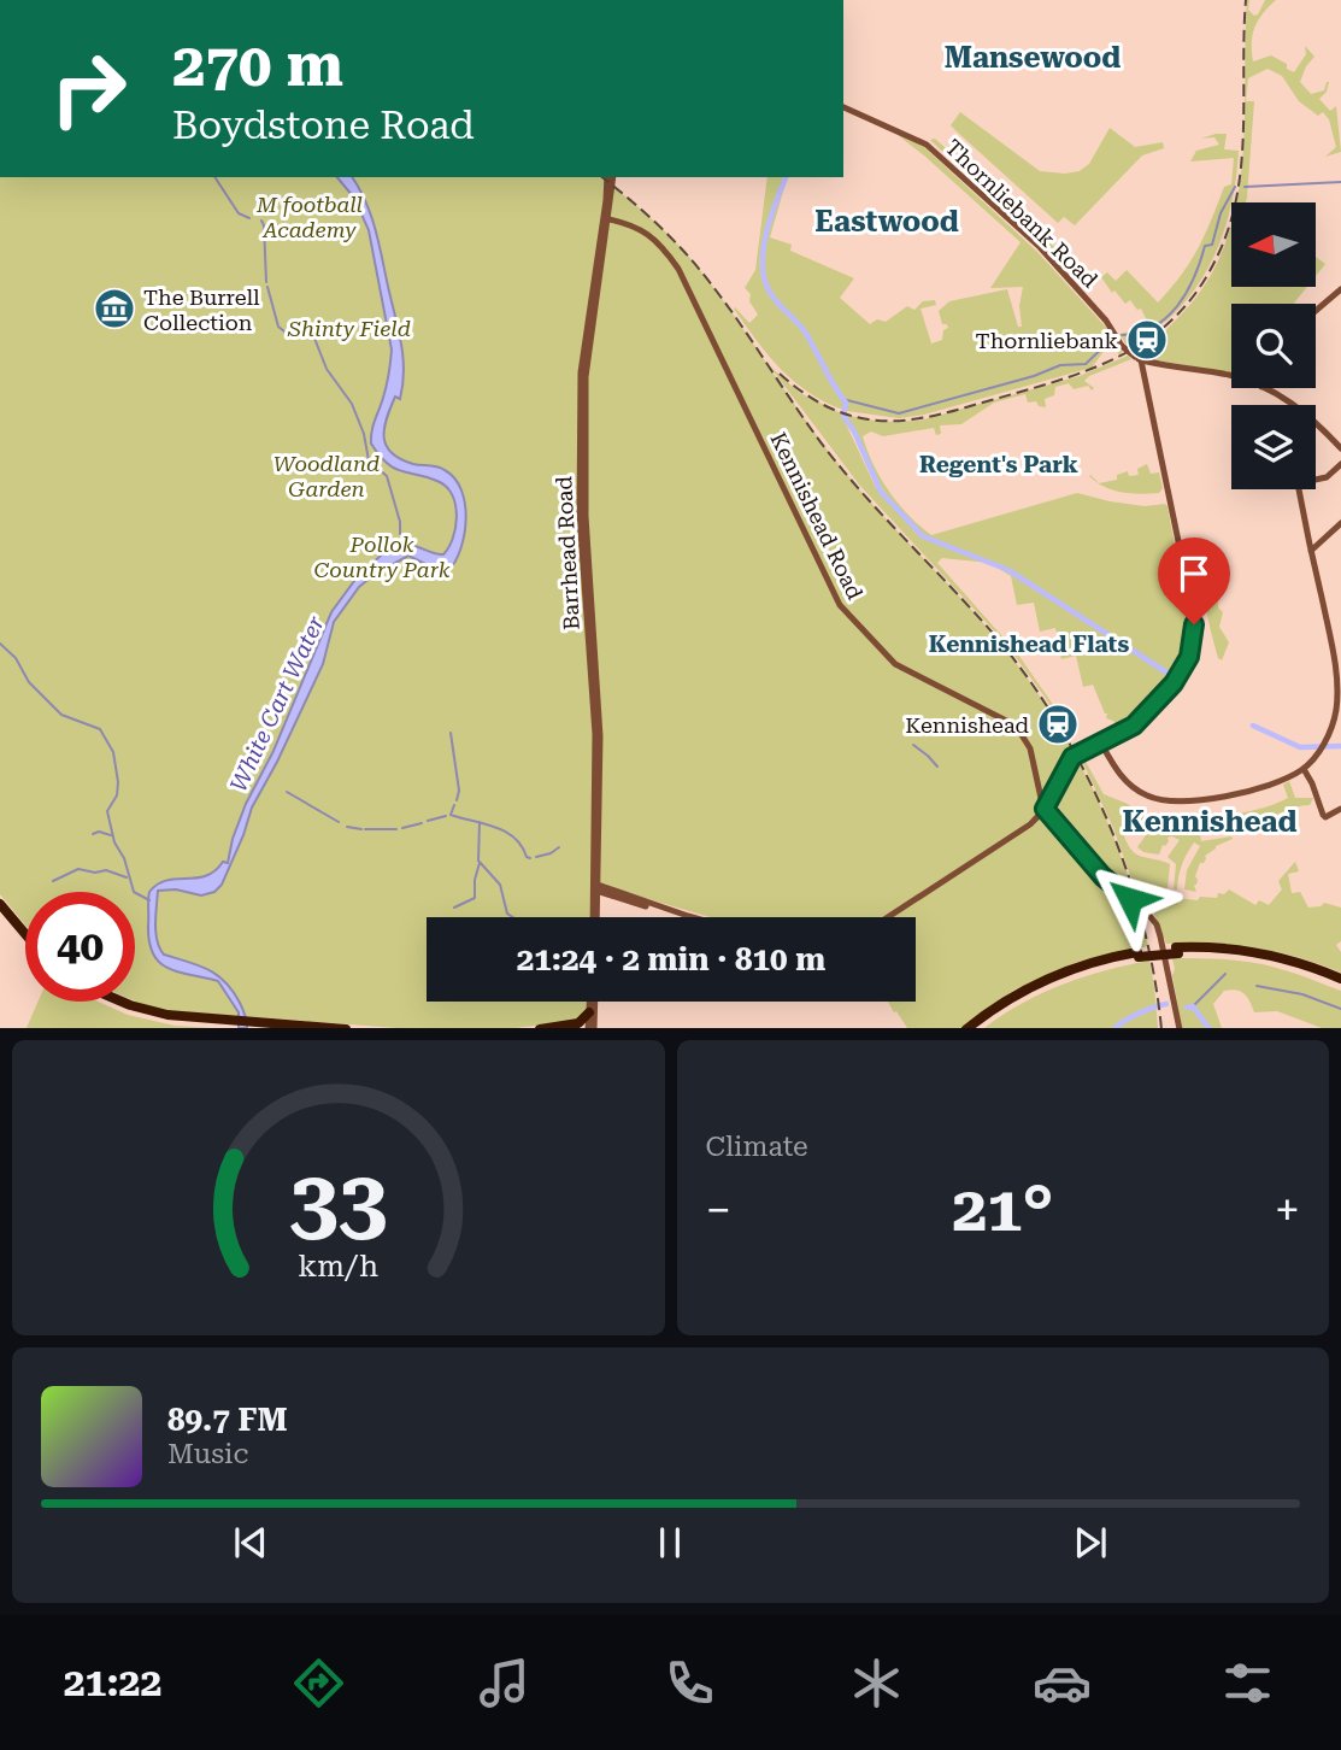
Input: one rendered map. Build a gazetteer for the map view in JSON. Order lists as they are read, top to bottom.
{
  "streets": {
    "street": ["Thornliebank Road", "Kennishead Road", "Barrhead Road"]
  },
  "crossings": [
    ["Kennishead Road", "Barrhead Road"]
  ],
  "districts": [
    "Mansewood",
    "Eastwood",
    "Regent's Park",
    "Kennishead Flats",
    "Kennishead"
  ],
  "water": ["White Cart Water"],
  "parks": [
    "M football Academy",
    "Shinty Field",
    "Woodland Garden",
    "Pollok Country Park"
  ],
  "places": {
    "museum": ["The Burrell Collection"],
    "station": ["Thornliebank", "Kennishead"]
  },
  "north": "left",
  "page": {
    "turn": ["270 m", "Boydstone Road"],
    "limit": "40",
    "trip": "21:24 · 2 min · 810 m",
    "tile": "Climate",
    "heat": ["−", "21°", "+"],
    "song": ["89.7 FM", "Music"],
    "tabs": "21:22",
    "gauge": ["33", "km/h"]
  }
}
